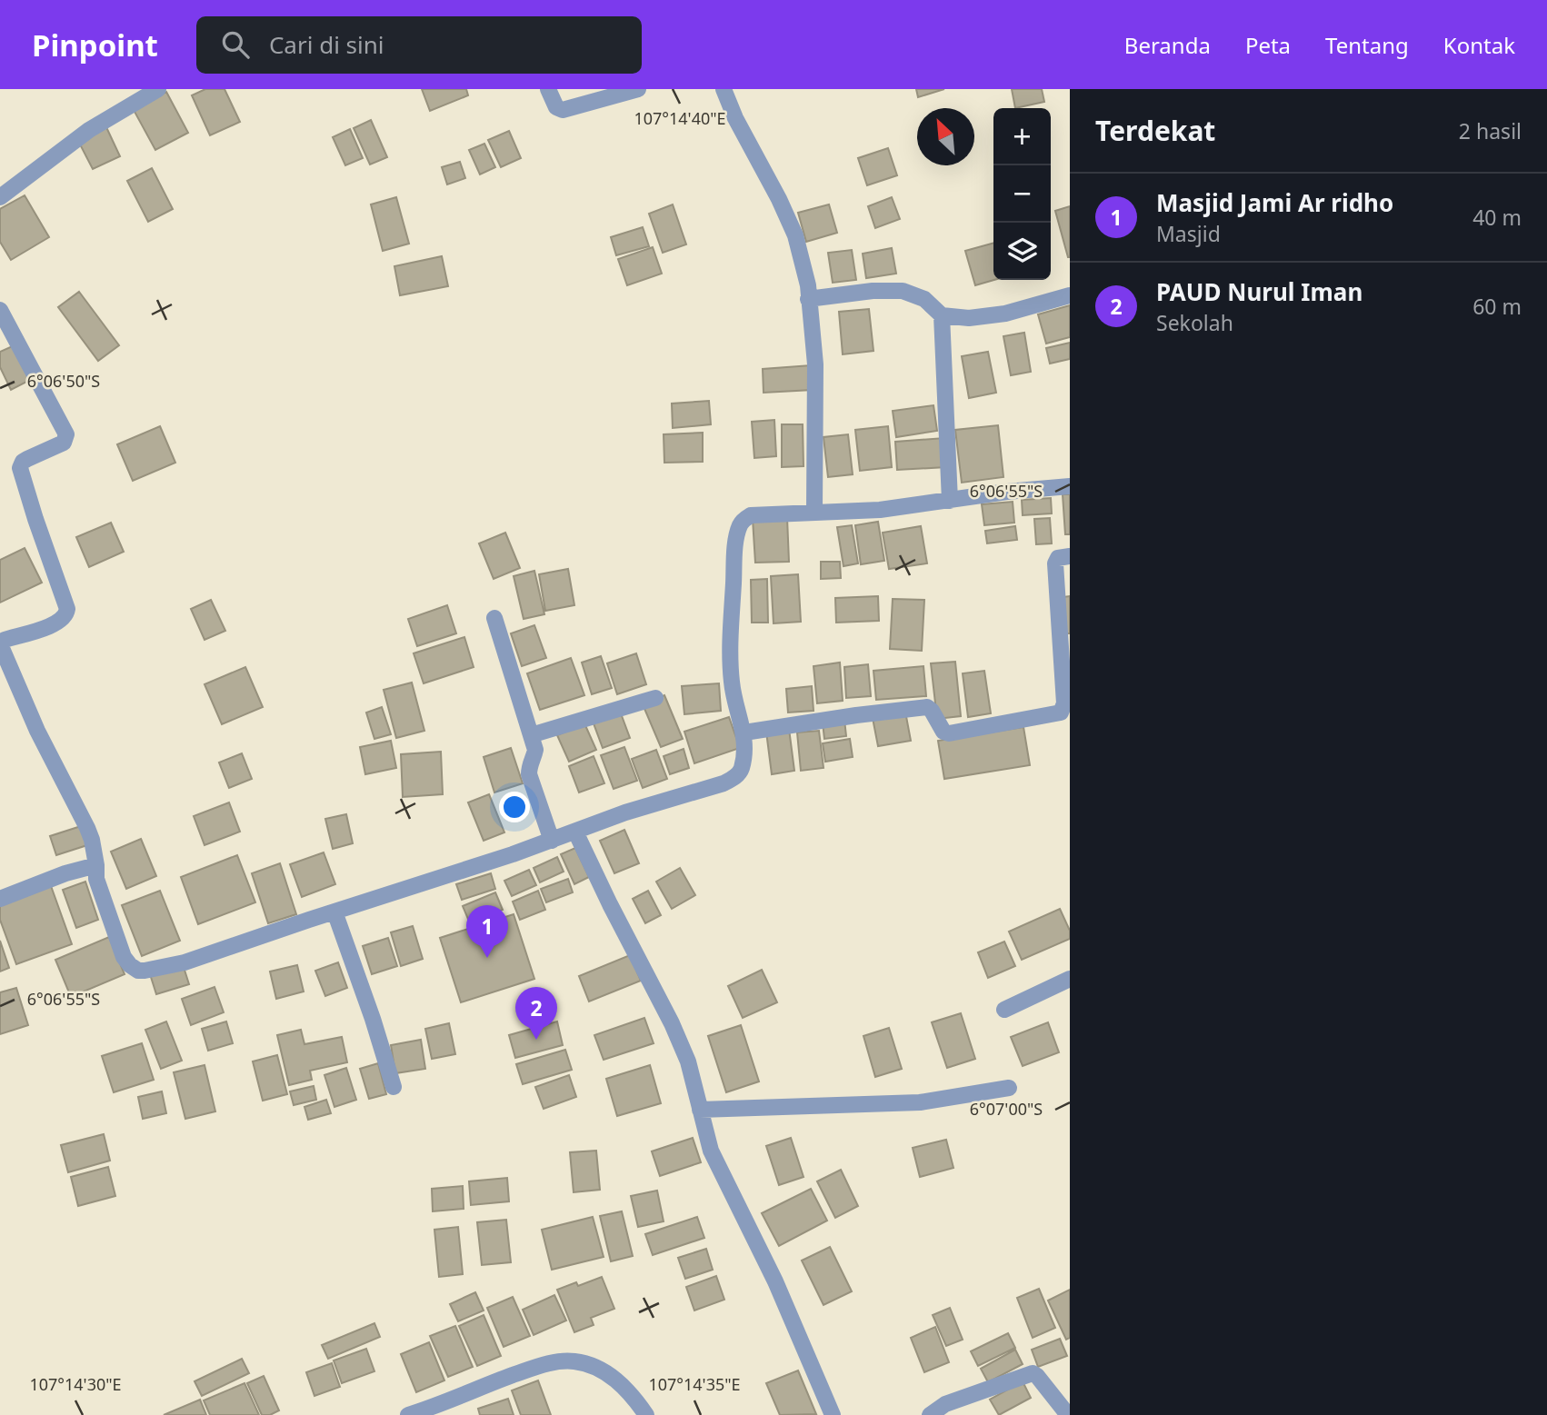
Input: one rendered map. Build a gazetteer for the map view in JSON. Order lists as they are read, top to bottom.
{
  "north": "top left",
  "page": {
    "header": "Pinpoint",
    "search": "Cari di sini",
    "nav": [
      "Beranda",
      "Peta",
      "Tentang",
      "Kontak"
    ],
    "heading": ["Terdekat", "2 hasil"],
    "map_buttons": ["+", "−"],
    "list": [
      {
        "mark": "1",
        "name": "Masjid Jami Ar ridho",
        "note": "Masjid",
        "value": "40 m"
      },
      {
        "mark": "2",
        "name": "PAUD Nurul Iman",
        "note": "Sekolah",
        "value": "60 m"
      }
    ],
    "pins": ["1", "2"]
  },
  "coordinates": [
    "107°14'40\"E",
    "6°06'50\"S",
    "6°06'55\"S",
    "6°07'00\"S",
    "107°14'30\"E",
    "107°14'35\"E"
  ]
}
